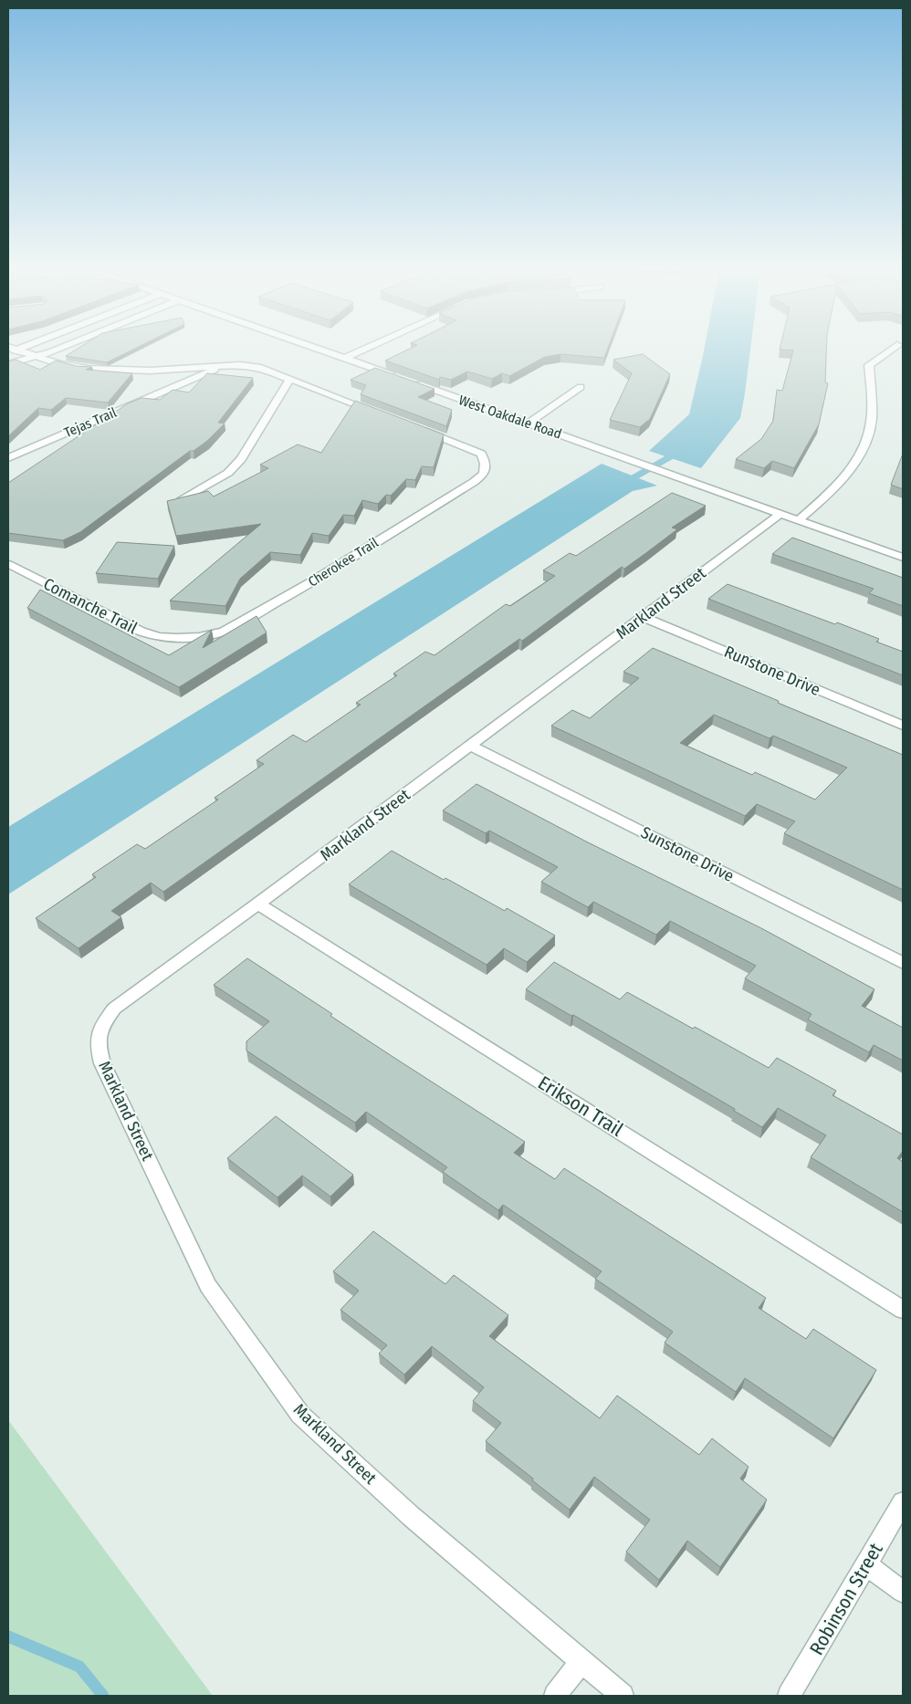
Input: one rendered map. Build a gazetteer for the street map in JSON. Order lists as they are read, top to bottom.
{
  "streets": {
    "street": [
      "West Oakdale Road",
      "Tejas Trail",
      "Cherokee Trail",
      "Markland Street",
      "Comanche Trail",
      "Runstone Drive",
      "Sunstone Drive",
      "Erikson Trail",
      "Robinson Street"
    ]
  },
  "crossings": [
    ["West Oakdale Road", "Markland Street"],
    ["Cherokee Trail", "Comanche Trail"],
    ["Markland Street", "Runstone Drive"],
    ["Markland Street", "Sunstone Drive"],
    ["Markland Street", "Erikson Trail"]
  ]
}
